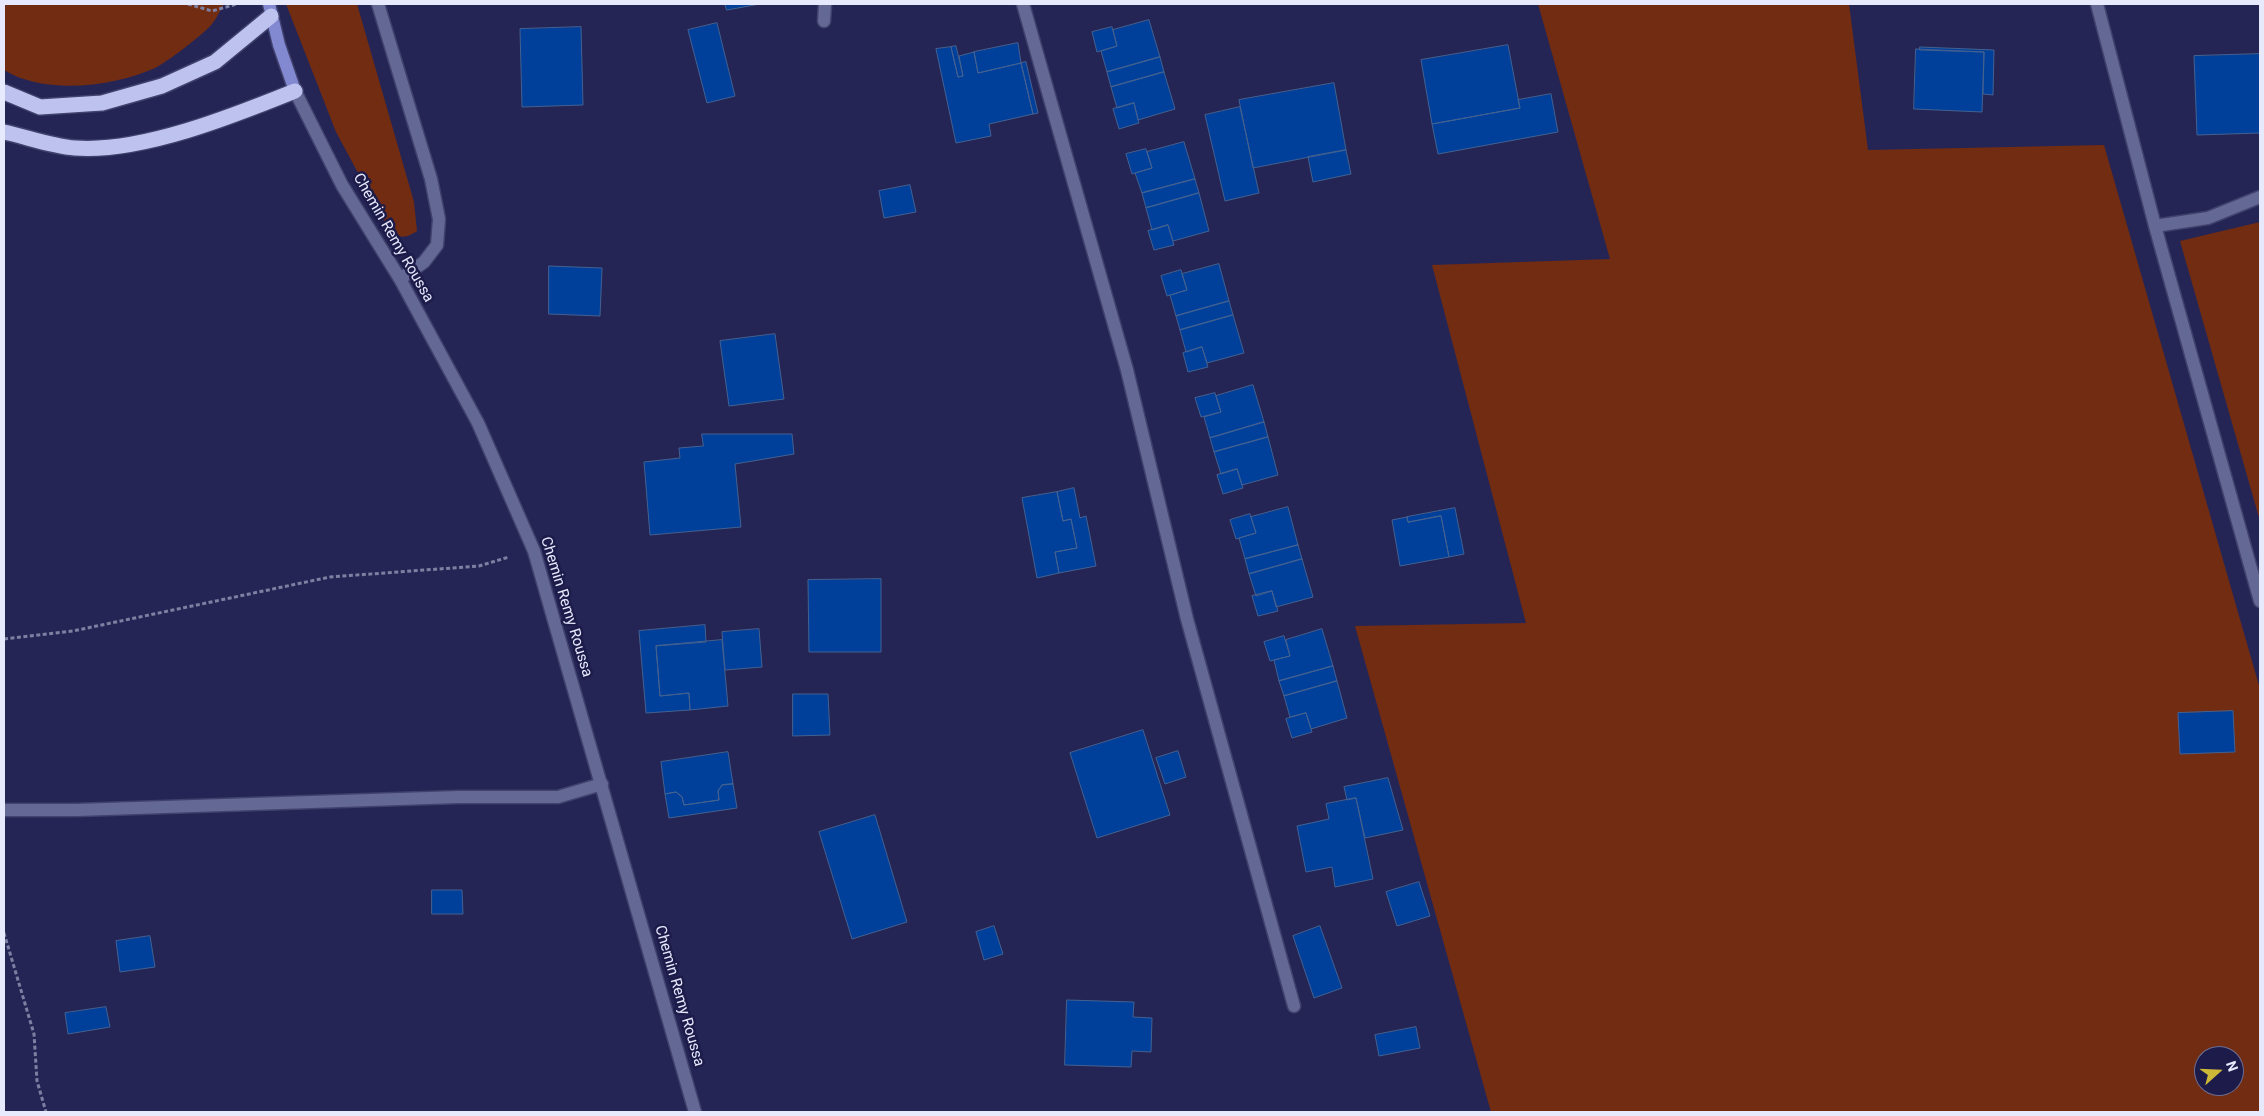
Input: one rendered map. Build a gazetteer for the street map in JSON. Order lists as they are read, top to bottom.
{
  "streets": {
    "street": ["Chemin Remy Roussa"]
  },
  "north": "right"
}
